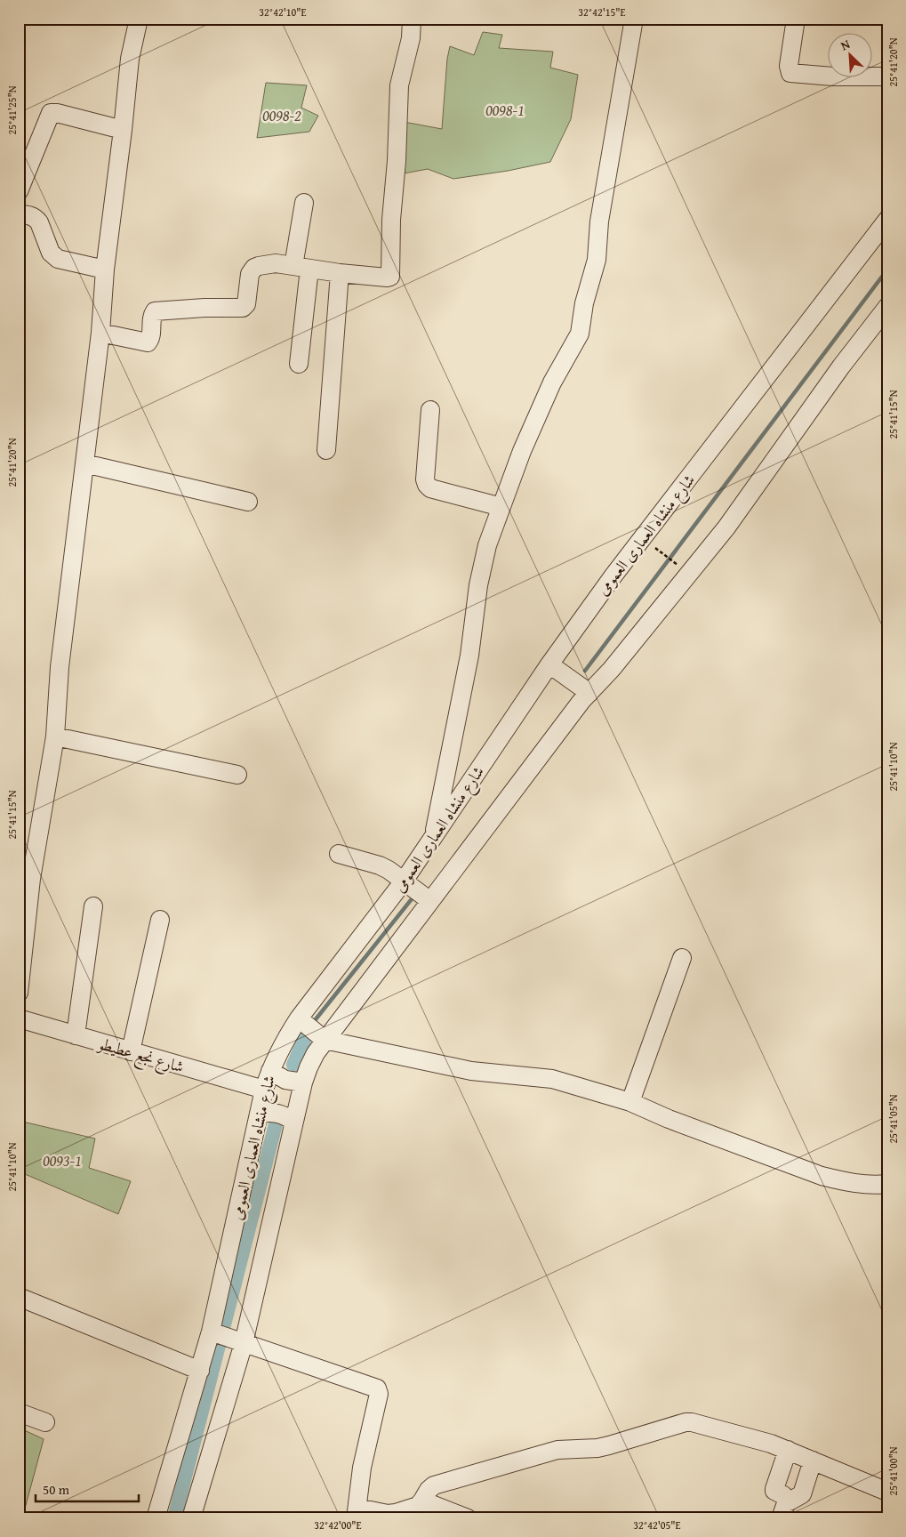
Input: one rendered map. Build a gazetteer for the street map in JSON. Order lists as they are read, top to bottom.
{
  "streets": {
    "street": ["شارع منشاه العمارى العمومى", "شارع نجع عطيطو"]
  },
  "crossings": [
    ["شارع منشاه العمارى العمومى", "شارع نجع عطيطو"]
  ],
  "parks": ["0098-1", "0098-2", "0093-1"],
  "scale_bar": "50 m",
  "north": "top left",
  "coordinates": [
    "32°42'10\"E",
    "32°42'15\"E",
    "25°41'20\"N",
    "25°41'25\"N",
    "25°41'15\"N",
    "25°41'10\"N",
    "25°41'05\"N",
    "25°41'00\"N",
    "32°42'00\"E",
    "32°42'05\"E"
  ]
}
